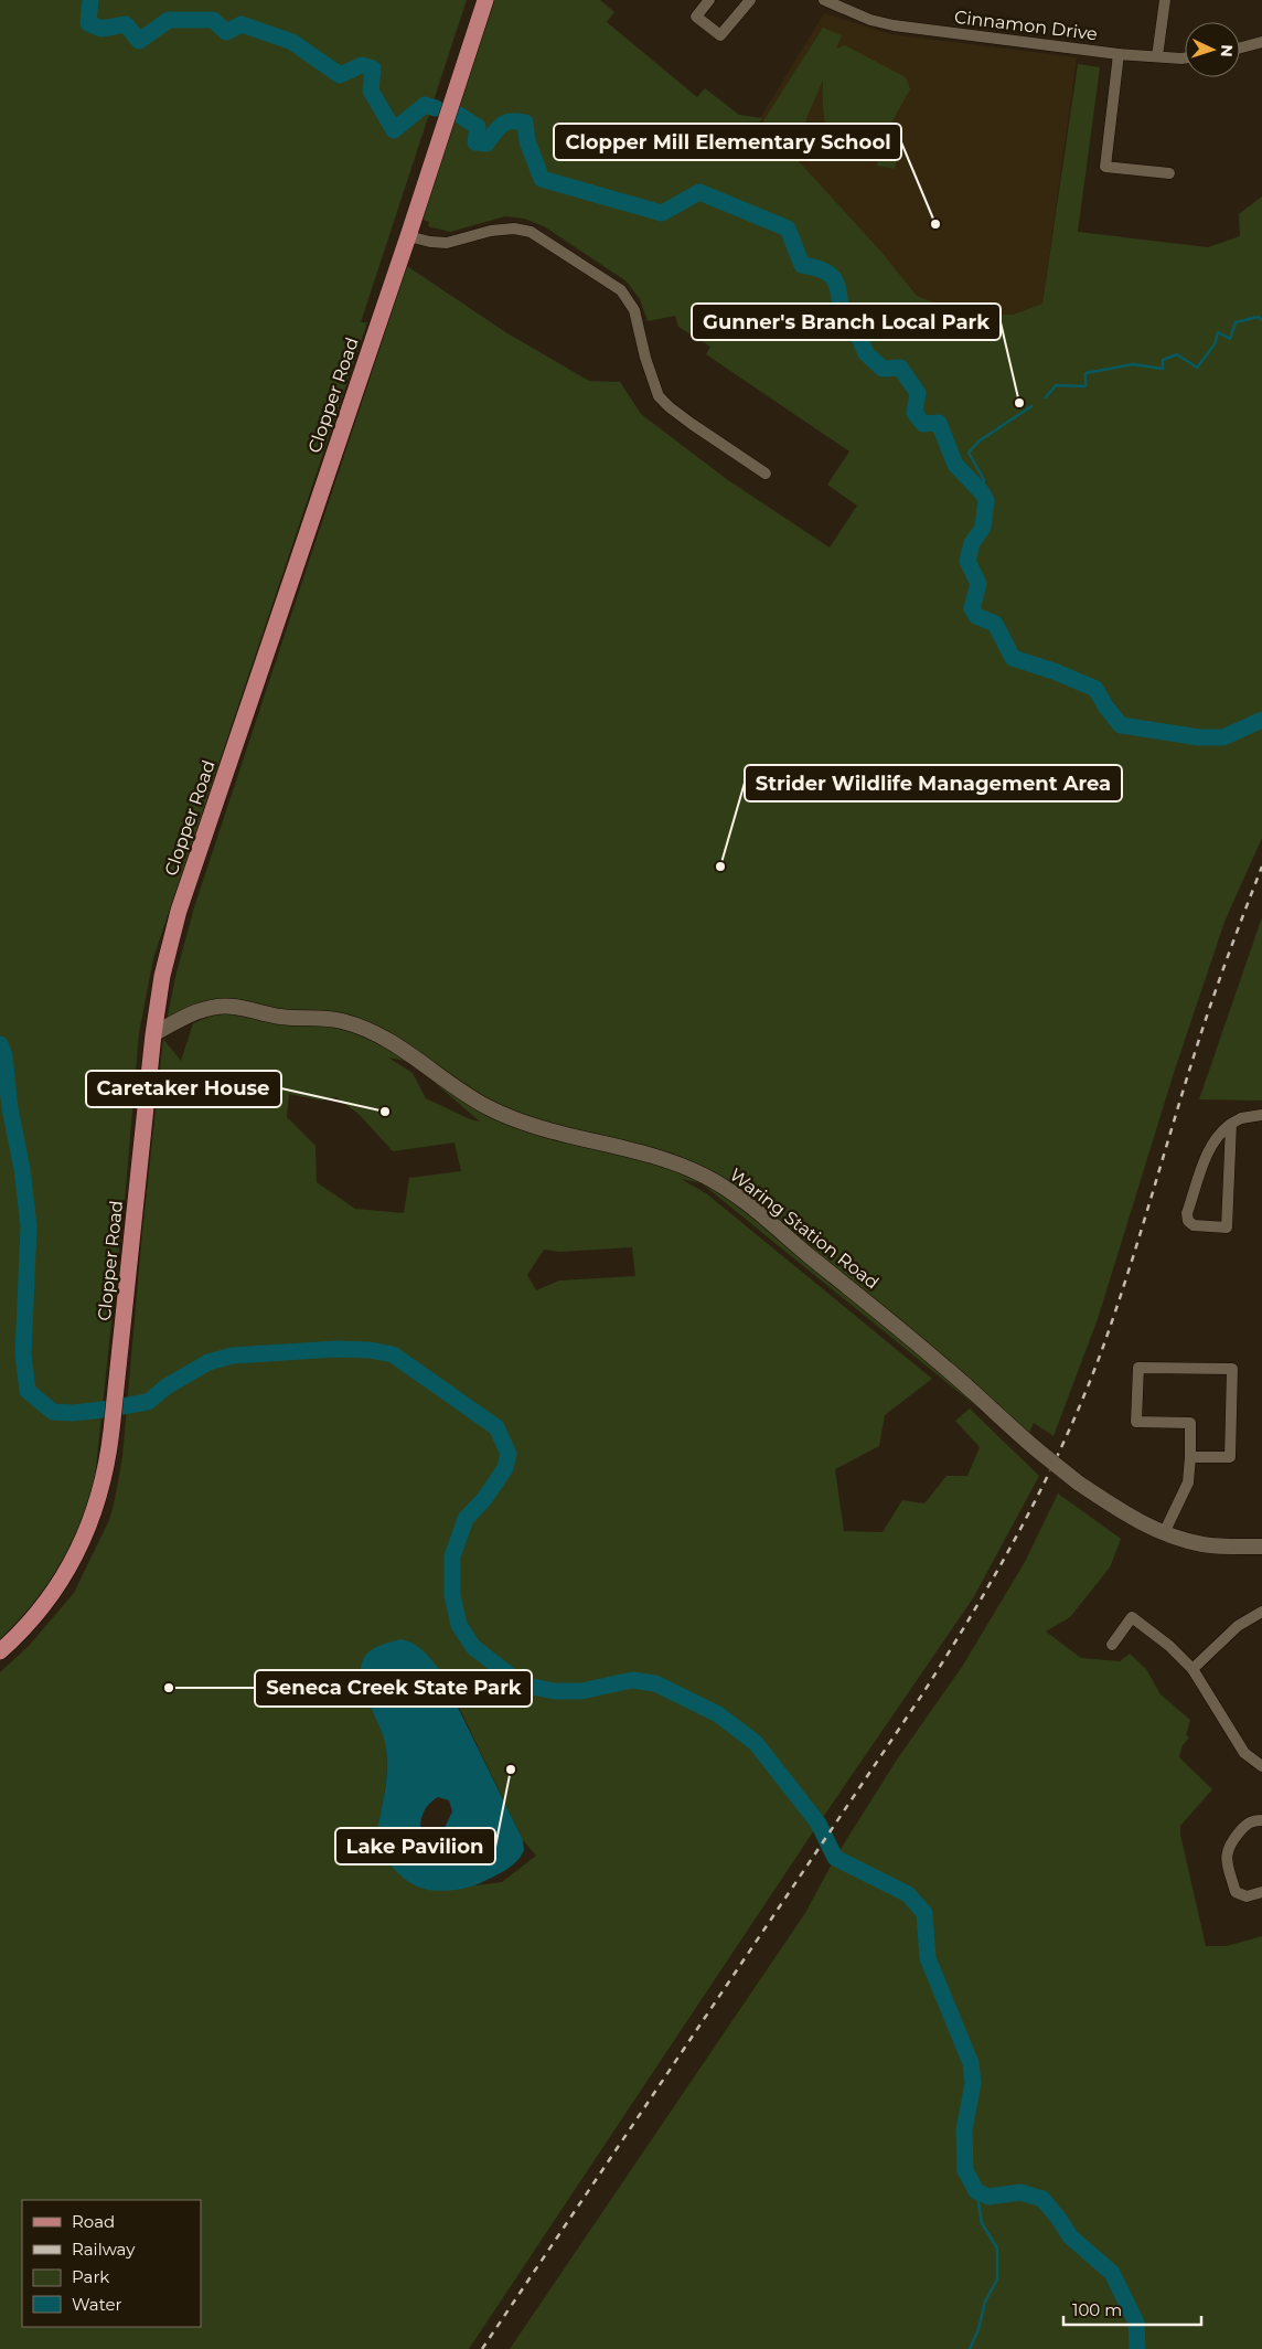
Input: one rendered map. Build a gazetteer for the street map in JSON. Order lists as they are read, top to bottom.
{
  "streets": {
    "main road": ["Clopper Road"],
    "street": ["Cinnamon Drive", "Waring Station Road"]
  },
  "crossings": [
    ["Clopper Road", "Waring Station Road"]
  ],
  "places": [
    "Clopper Mill Elementary School",
    "Gunner's Branch Local Park",
    "Strider Wildlife Management Area",
    "Caretaker House",
    "Seneca Creek State Park",
    "Lake Pavilion"
  ],
  "legend": [
    "Road",
    "Railway",
    "Park",
    "Water"
  ],
  "scale_bar": "100 m",
  "north": "right"
}
